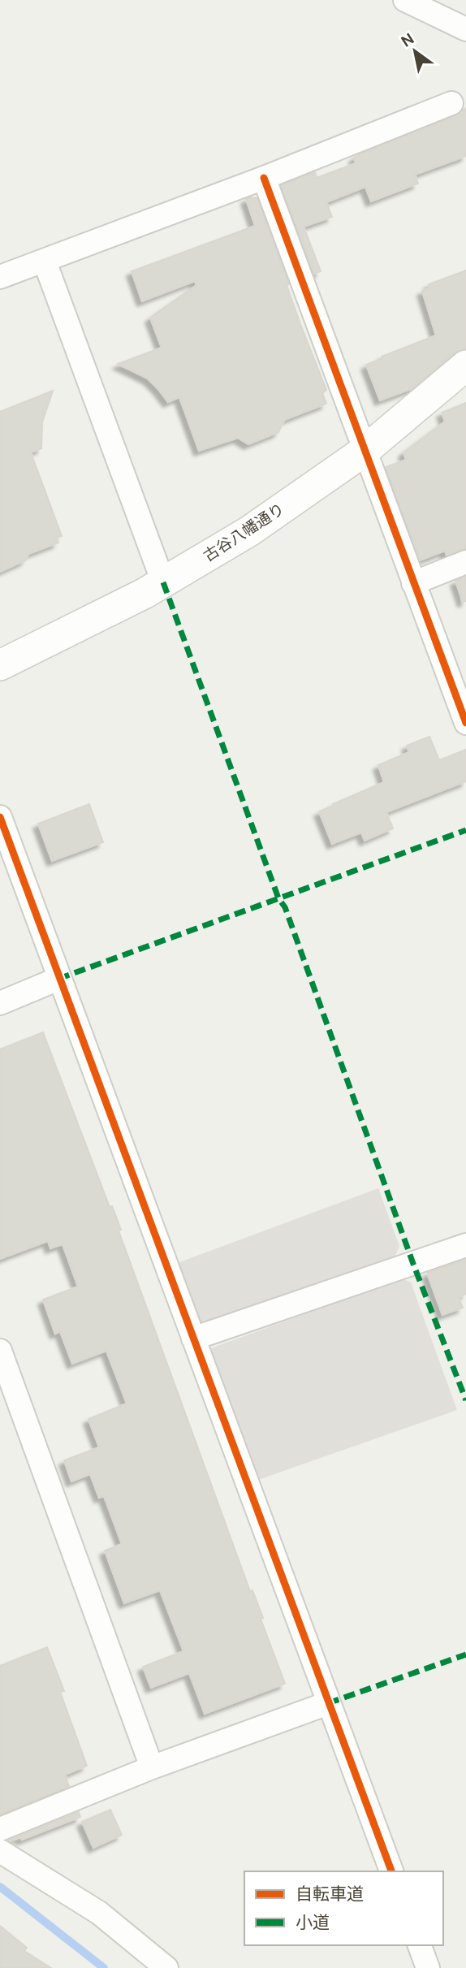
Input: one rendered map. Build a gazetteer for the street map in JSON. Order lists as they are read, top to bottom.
{
  "streets": {
    "street": ["古谷八幡通り"]
  },
  "legend": ["自転車道", "小道"],
  "north": "top left"
}
